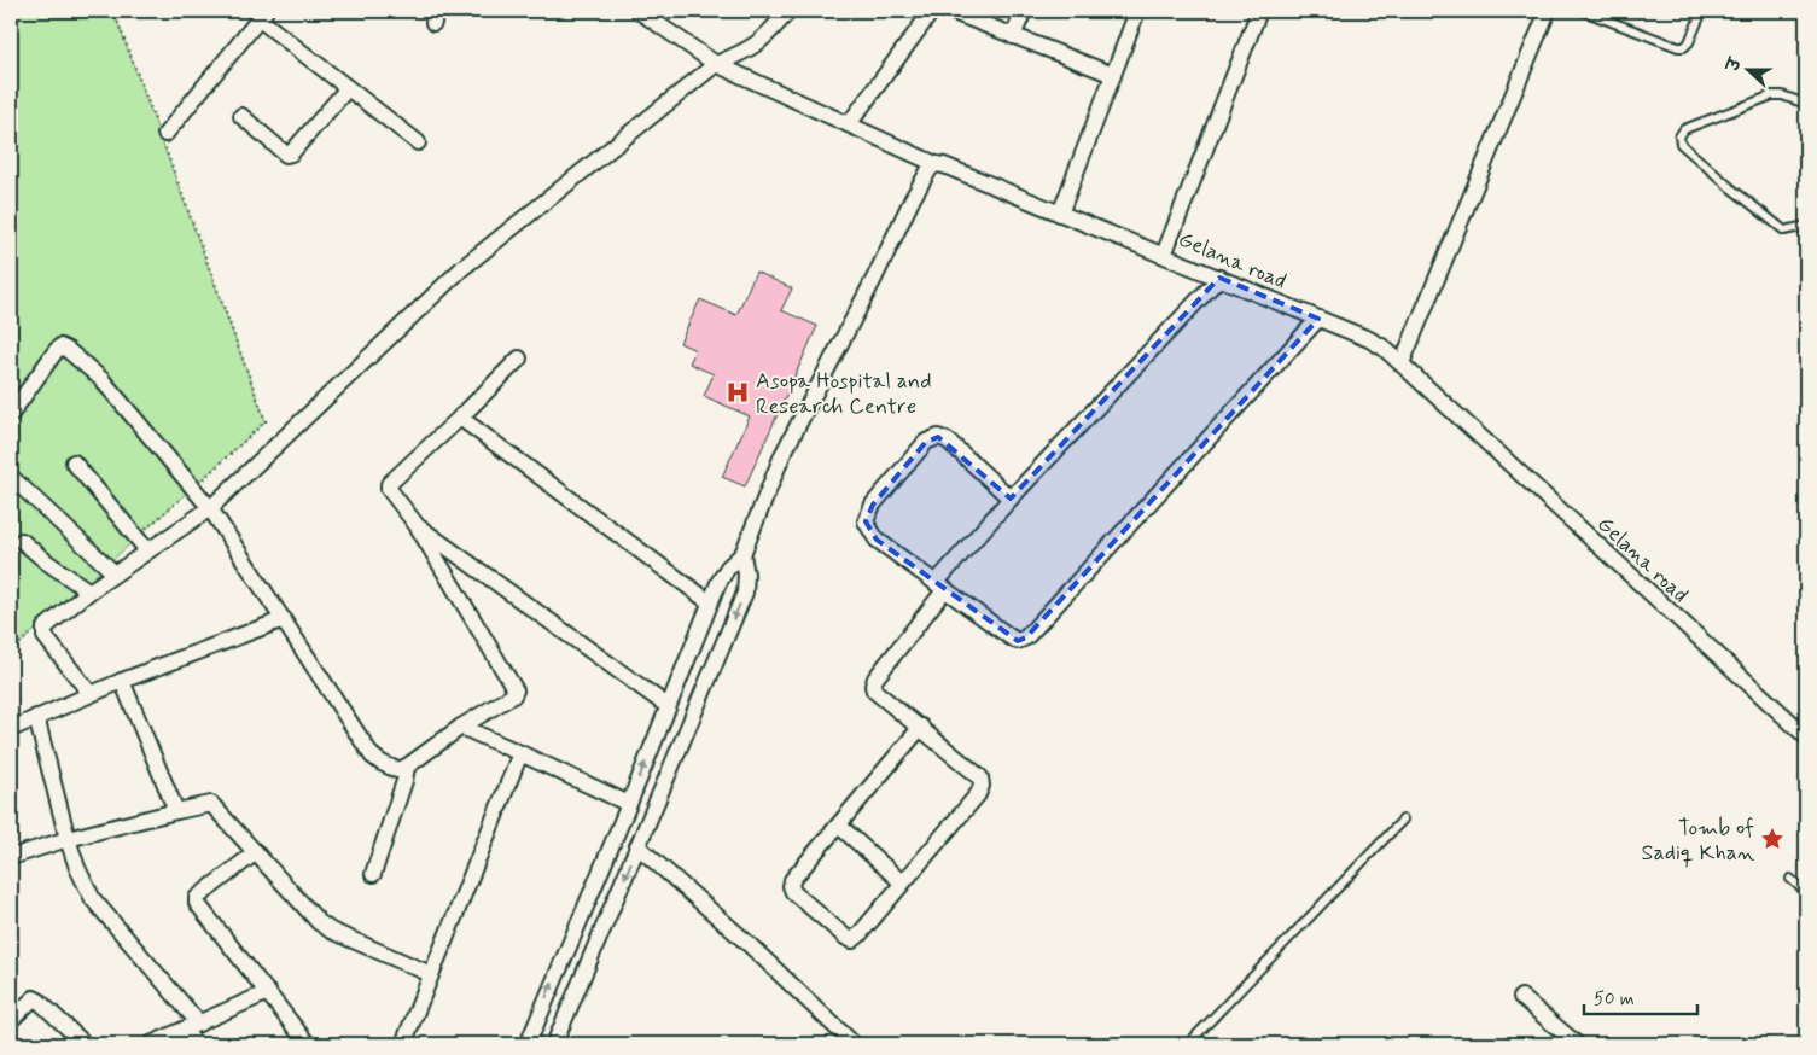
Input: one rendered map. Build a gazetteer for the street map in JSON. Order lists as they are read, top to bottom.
{
  "streets": {
    "street": ["Gelana road"]
  },
  "places": {
    "hospital": ["Asopa Hospital and Research Centre"],
    "place": ["Tomb of Sadiq Khan"]
  },
  "scale_bar": "50 m",
  "north": "left"
}
